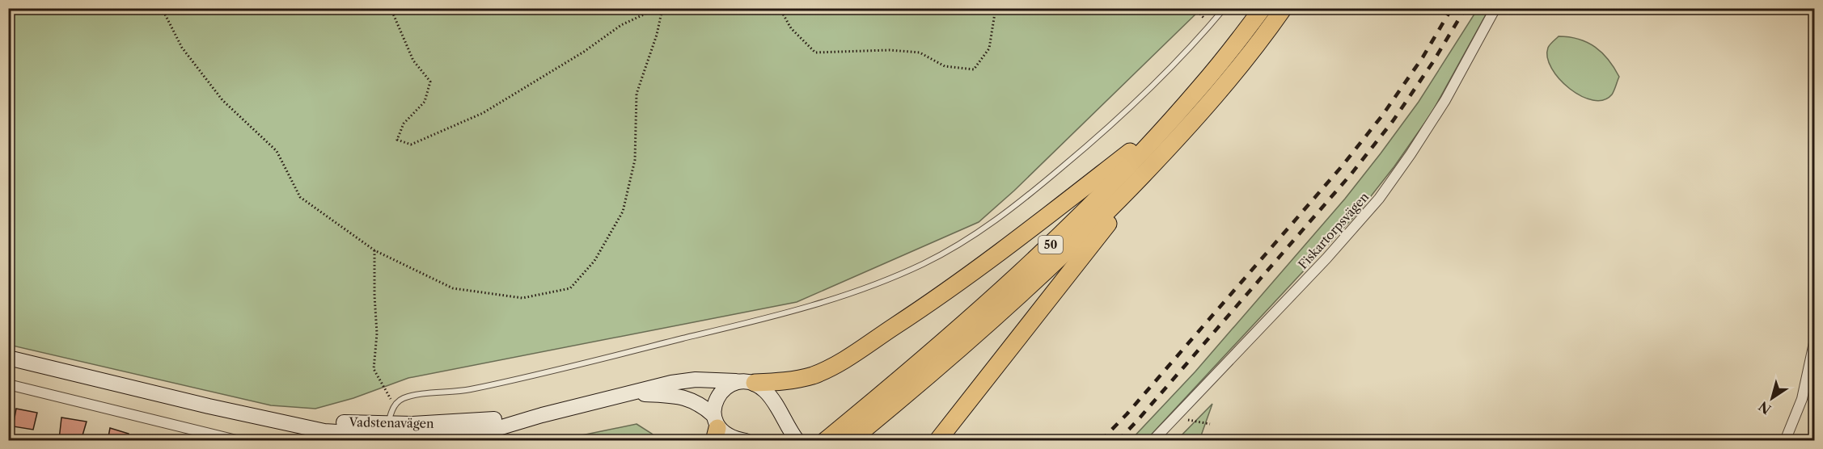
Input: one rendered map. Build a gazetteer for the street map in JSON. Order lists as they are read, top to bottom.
{
  "streets": {
    "highway": ["50"],
    "main road": ["Vadstenavägen"],
    "street": ["Fiskartorpsvägen"]
  },
  "north": "bottom left"
}
